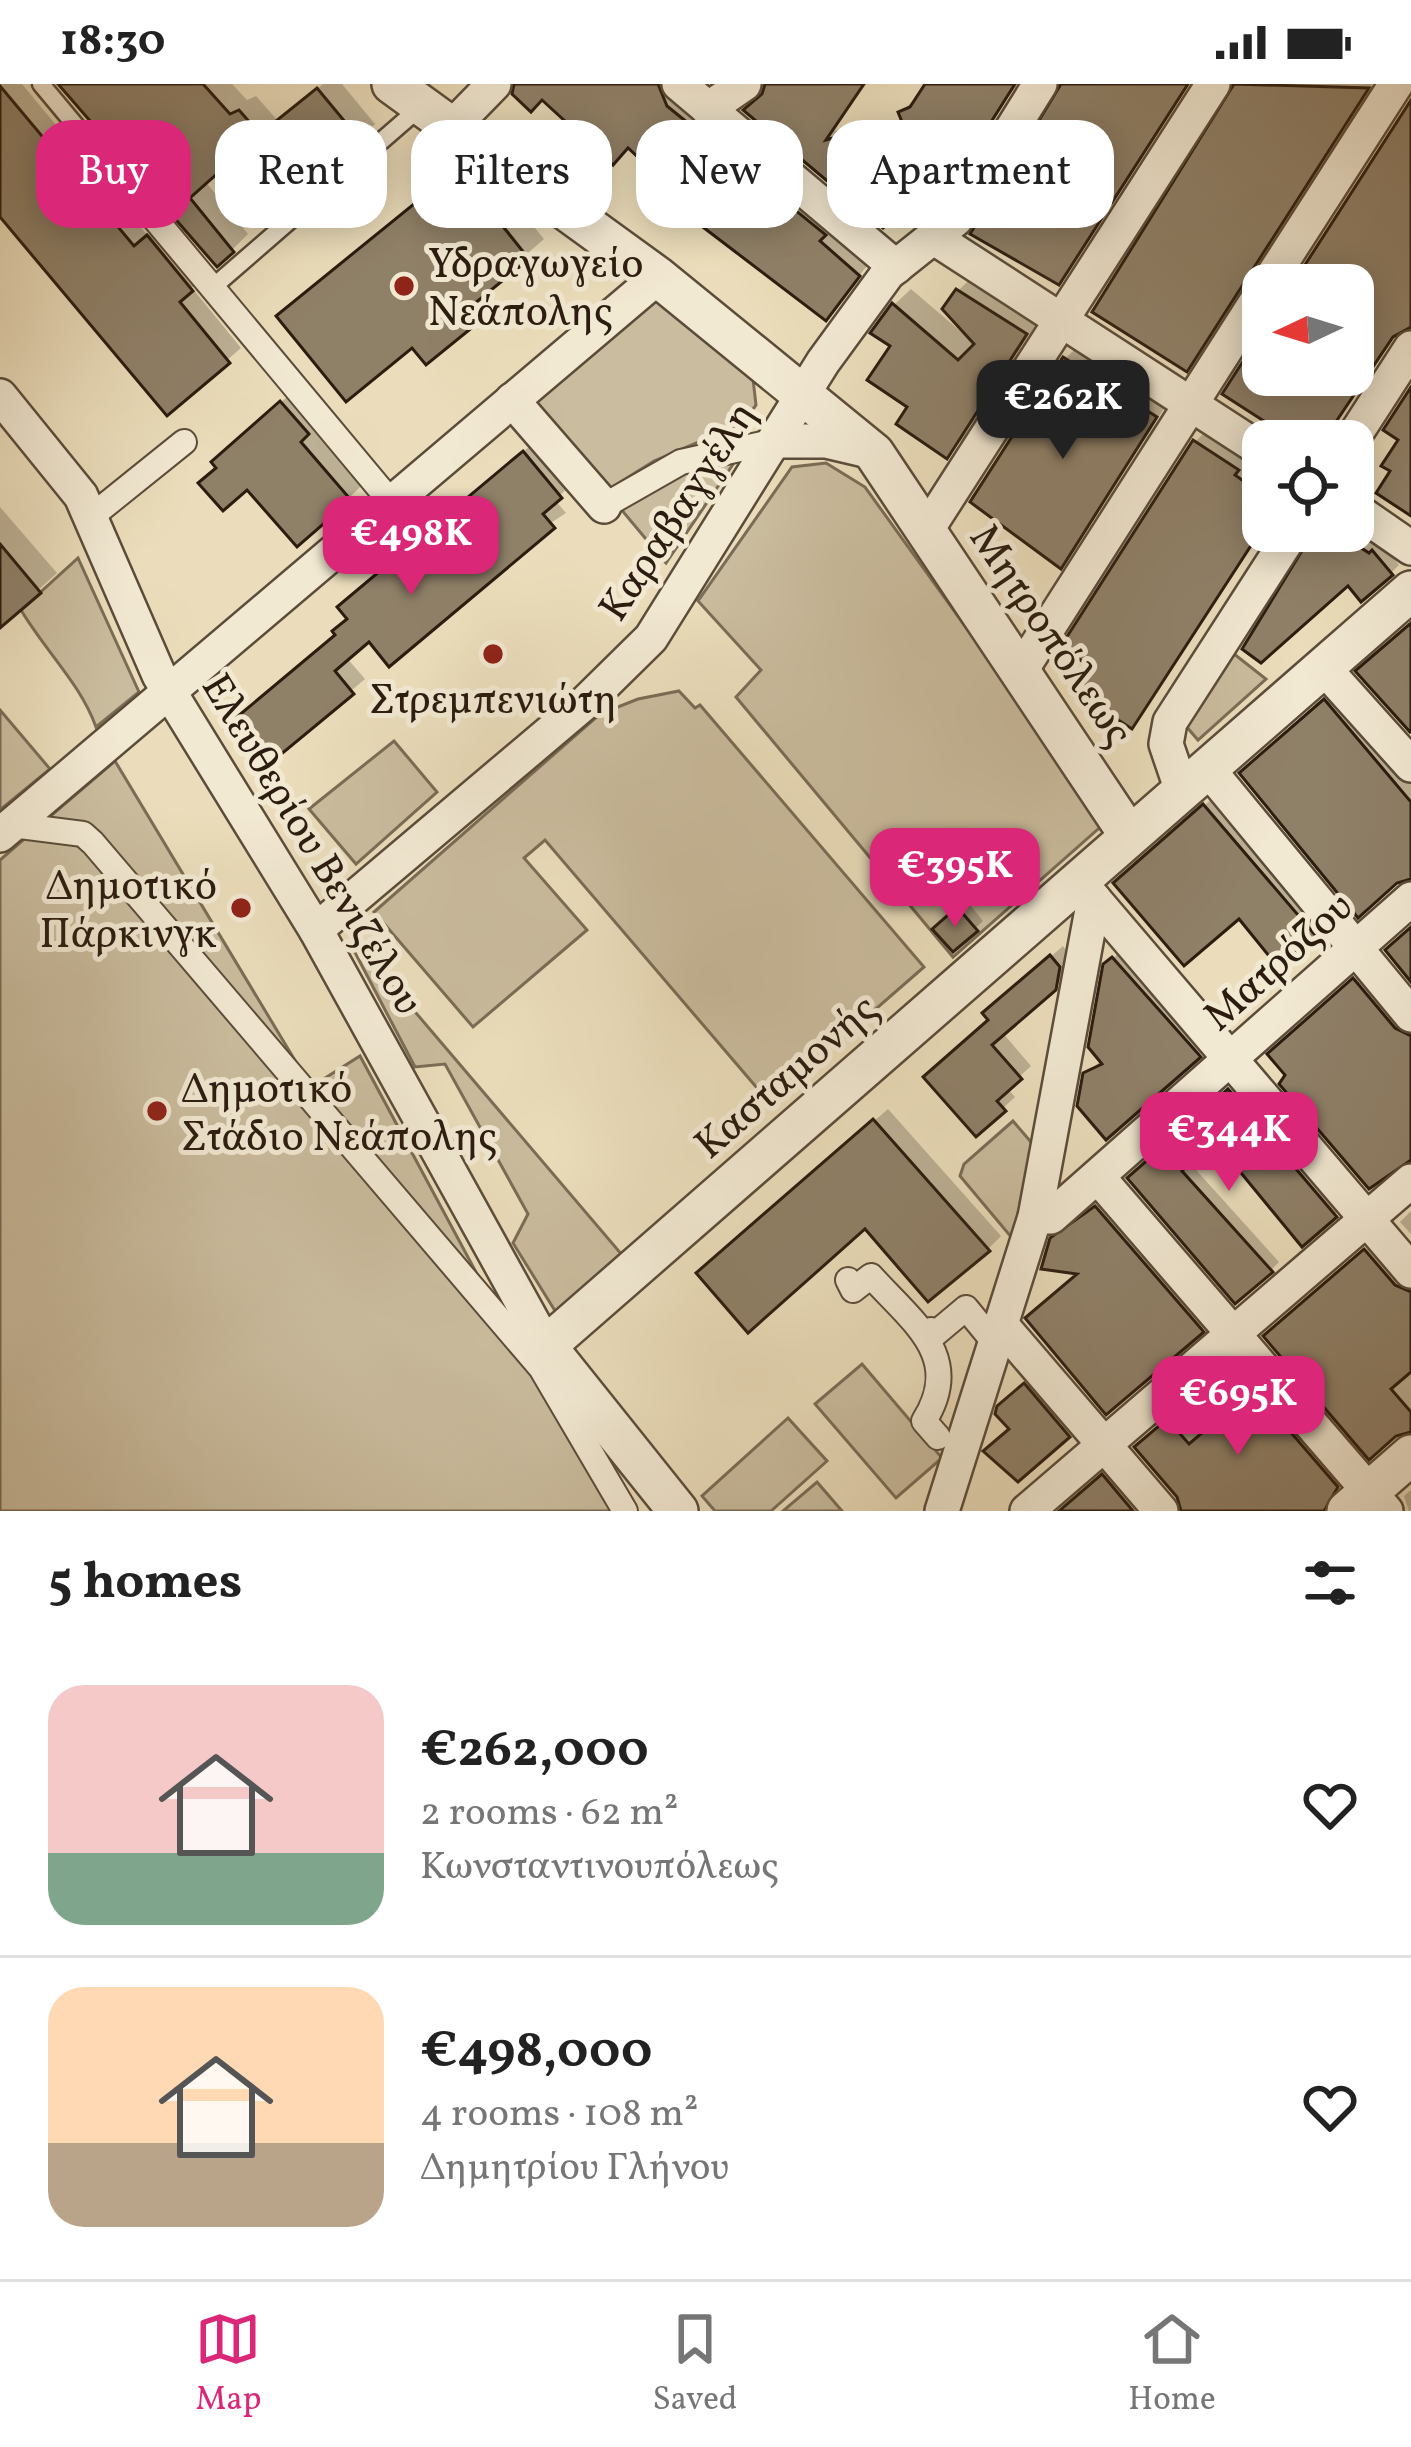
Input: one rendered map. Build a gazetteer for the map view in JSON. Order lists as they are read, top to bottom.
{
  "streets": {
    "street": [
      "Καραβαγγέλη",
      "Μητροπόλεως",
      "Ελευθερίου Βενιζέλου",
      "Ματρόζου",
      "Κασταμονής"
    ]
  },
  "crossings": [
    ["Καραβαγγέλη", "Μητροπόλεως"],
    ["Καραβαγγέλη", "Ελευθερίου Βενιζέλου"],
    ["Μητροπόλεως", "Κασταμονής"],
    ["Ελευθερίου Βενιζέλου", "Κασταμονής"]
  ],
  "places": [
    "Υδραγωγείο Νεάπολης",
    "Στρεμπενιώτη",
    "Δημοτικό Πάρκινγκ",
    "Δημοτικό Στάδιο Νεάπολης"
  ],
  "north": "left",
  "page": {
    "status": "18:30",
    "chip": [
      "Buy",
      "Rent",
      "Filters",
      "New",
      "Apartment"
    ],
    "price": [
      "€262K",
      "€498K",
      "€395K",
      "€344K",
      "€695K"
    ],
    "heading": "5 homes",
    "list": [
      {
        "name": "€262,000",
        "note": "2 rooms · 62 m² · Κωνσταντινουπόλεως"
      },
      {
        "name": "€498,000",
        "note": "4 rooms · 108 m² · Δημητρίου Γλήνου"
      }
    ],
    "tabs": ["Map", "Saved", "Home"]
  }
}
